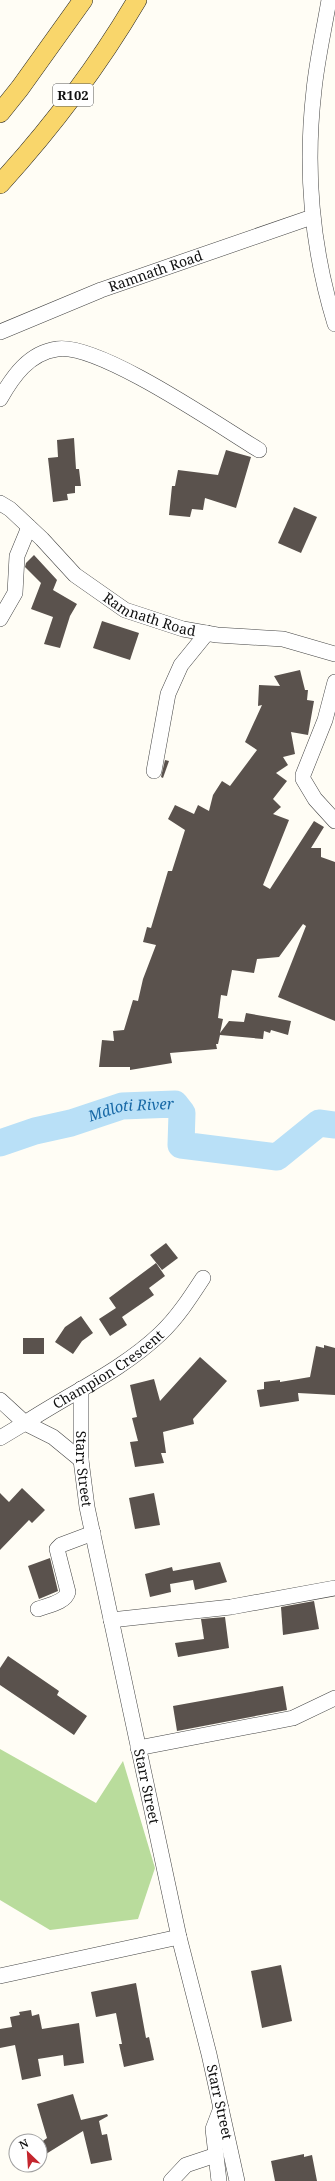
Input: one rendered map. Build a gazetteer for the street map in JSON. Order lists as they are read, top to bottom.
{
  "streets": {
    "main road": ["R102"],
    "street": ["Ramnath Road", "Champion Crescent", "Starr Street"]
  },
  "crossings": [
    ["Champion Crescent", "Starr Street"]
  ],
  "water": ["Mdloti River"],
  "north": "top left"
}
